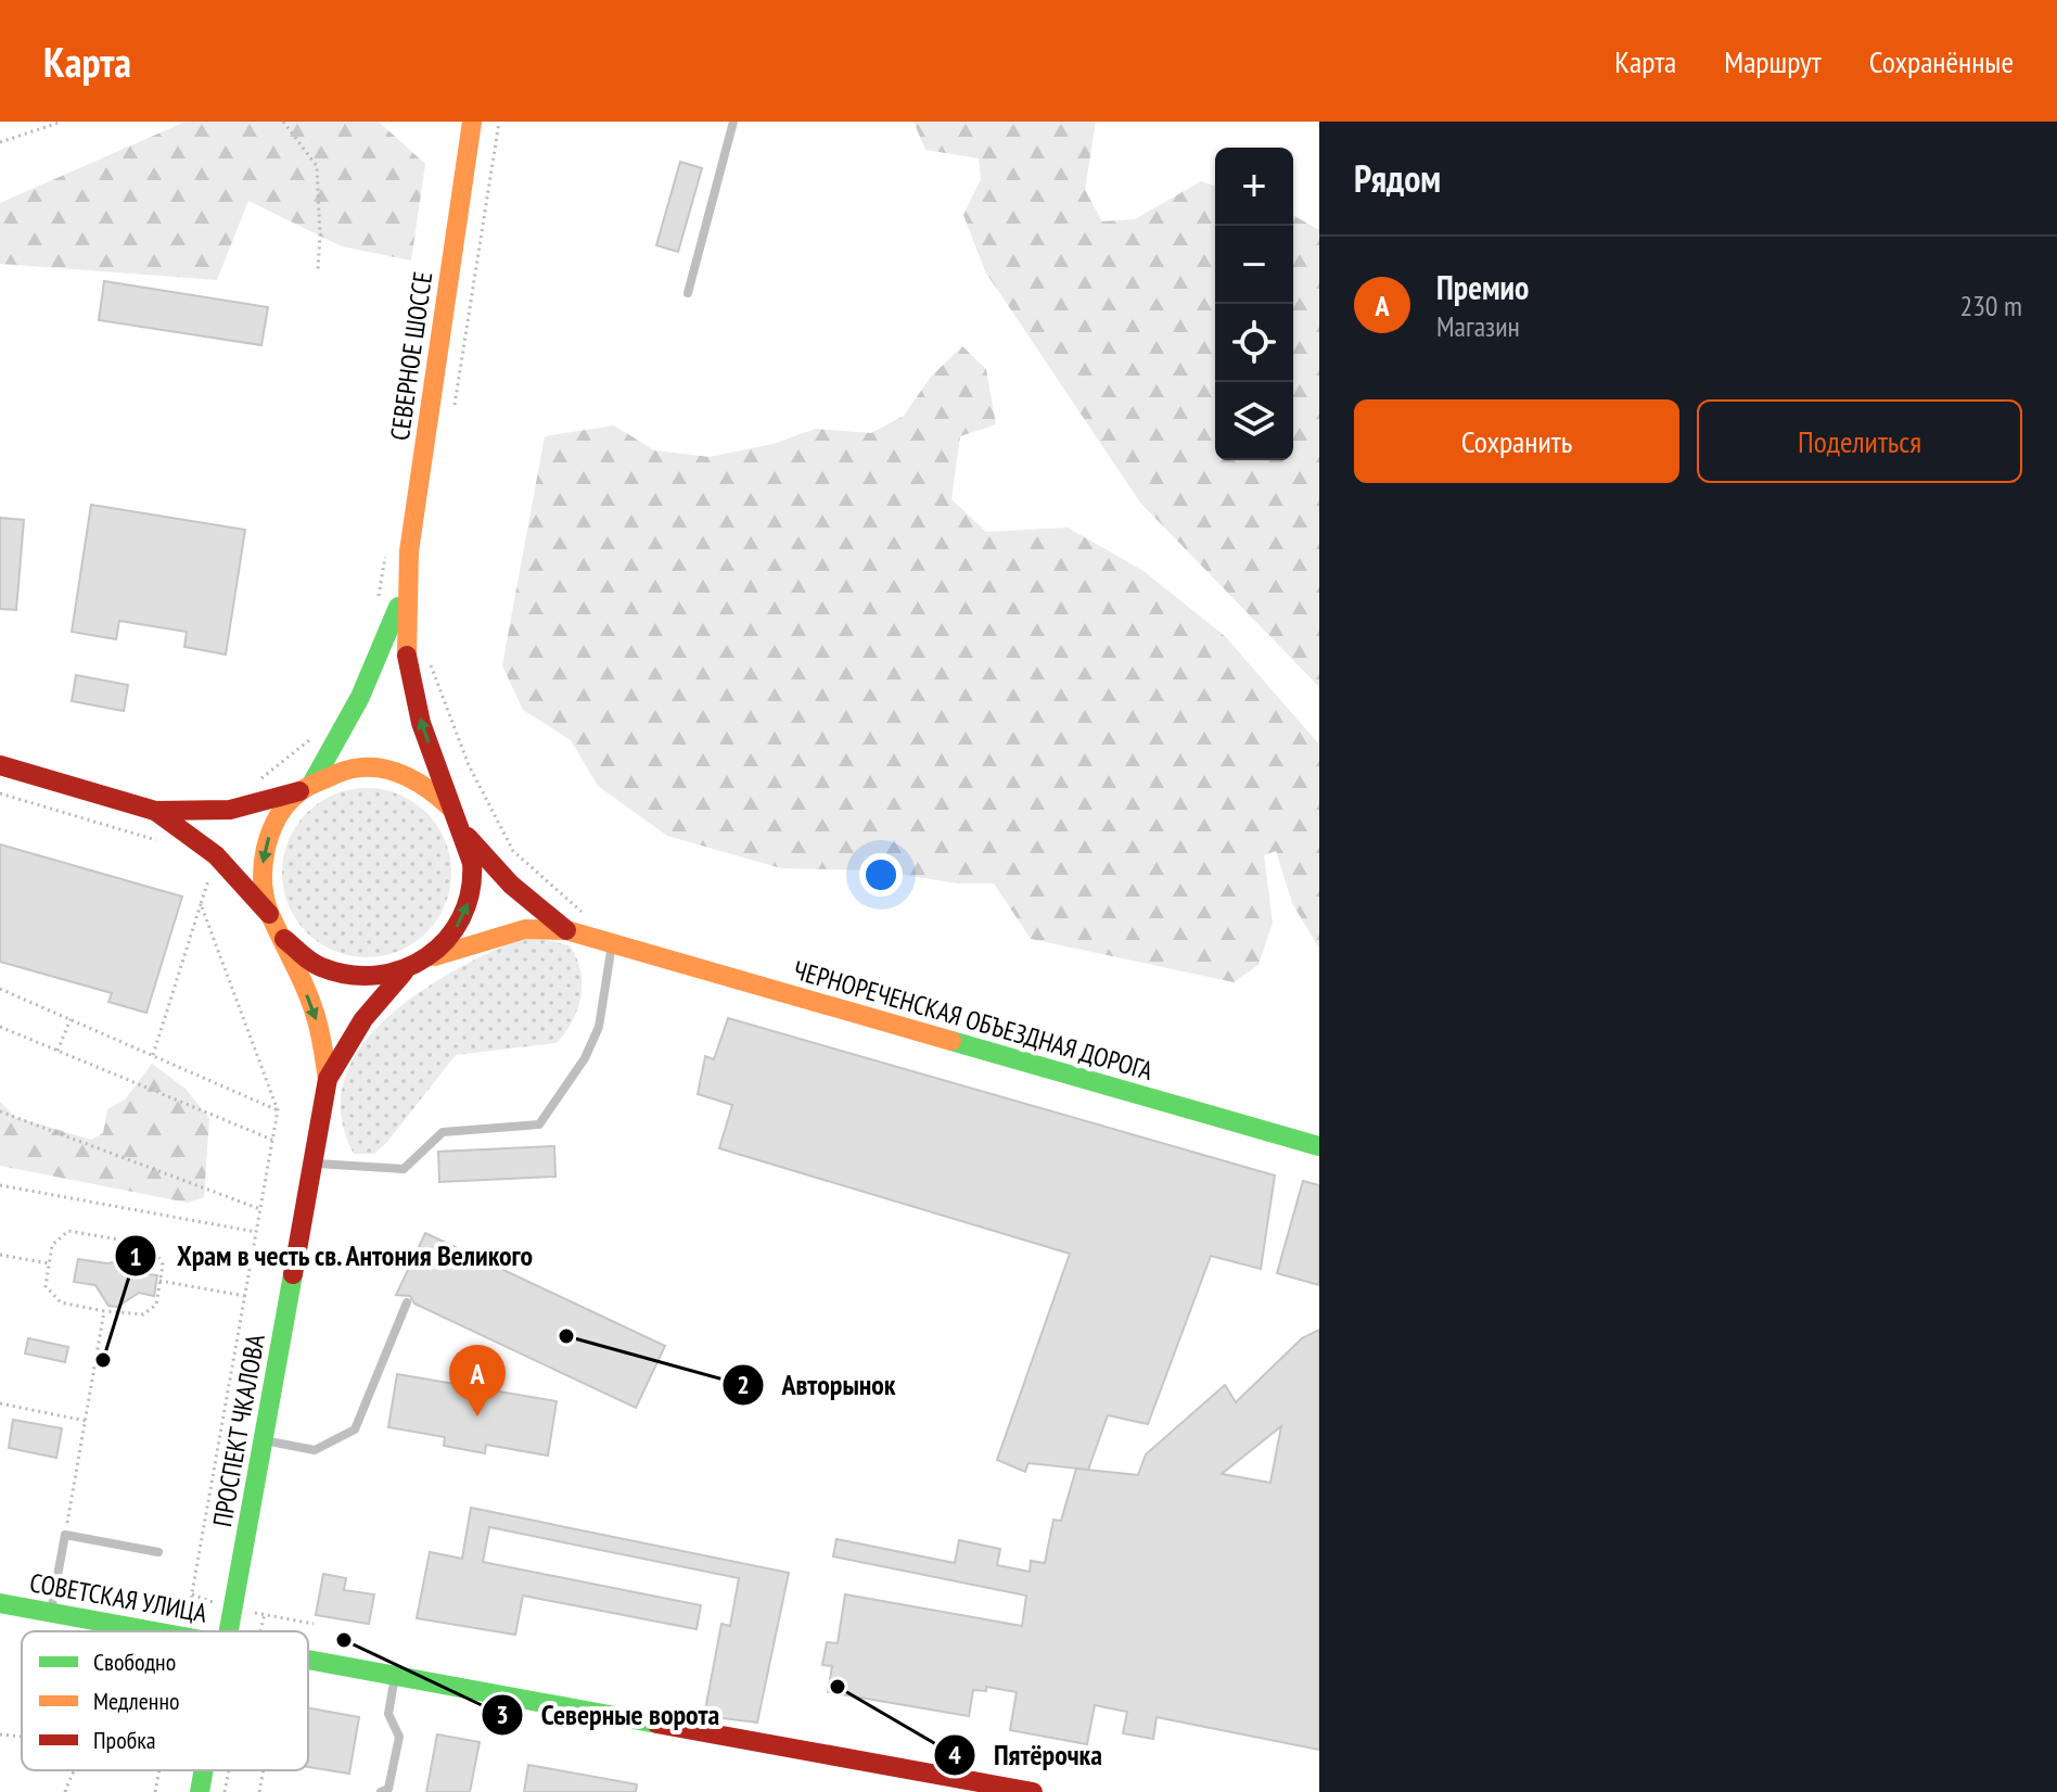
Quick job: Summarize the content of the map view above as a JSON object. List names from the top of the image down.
{
  "streets": {
    "main road": [
      "СЕВЕРНОЕ ШОССЕ",
      "ЧЕРНОРЕЧЕНСКАЯ ОБЪЕЗДНАЯ ДОРОГА",
      "ПРОСПЕКТ ЧКАЛОВА",
      "СОВЕТСКАЯ УЛИЦА"
    ]
  },
  "places": [
    "Авторынок",
    "Храм в честь св. Антония Великого",
    "Северные ворота",
    "Пятёрочка"
  ],
  "legend": ["Свободно", "Медленно", "Пробка"],
  "page": {
    "header": "Карта",
    "nav": ["Карта", "Маршрут", "Сохранённые"],
    "heading": "Рядом",
    "map_buttons": ["+", "−"],
    "list": [
      {
        "mark": "A",
        "name": "Премио",
        "note": "Магазин",
        "value": "230 m"
      }
    ],
    "buttons": ["Сохранить", "Поделиться"],
    "pins": "A"
  }
}
